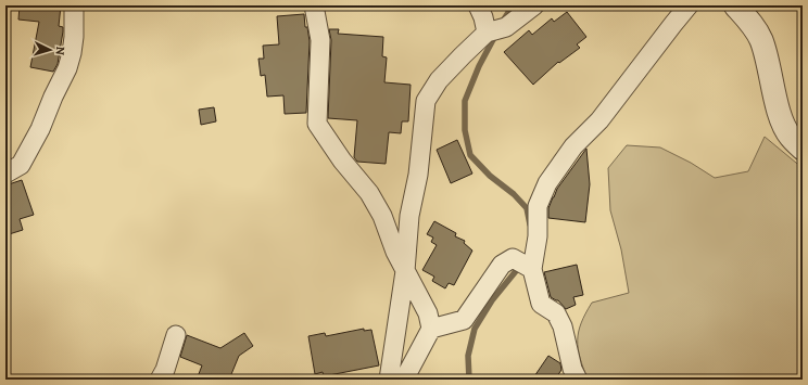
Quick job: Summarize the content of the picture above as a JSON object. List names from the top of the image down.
{
  "north": "right"
}
